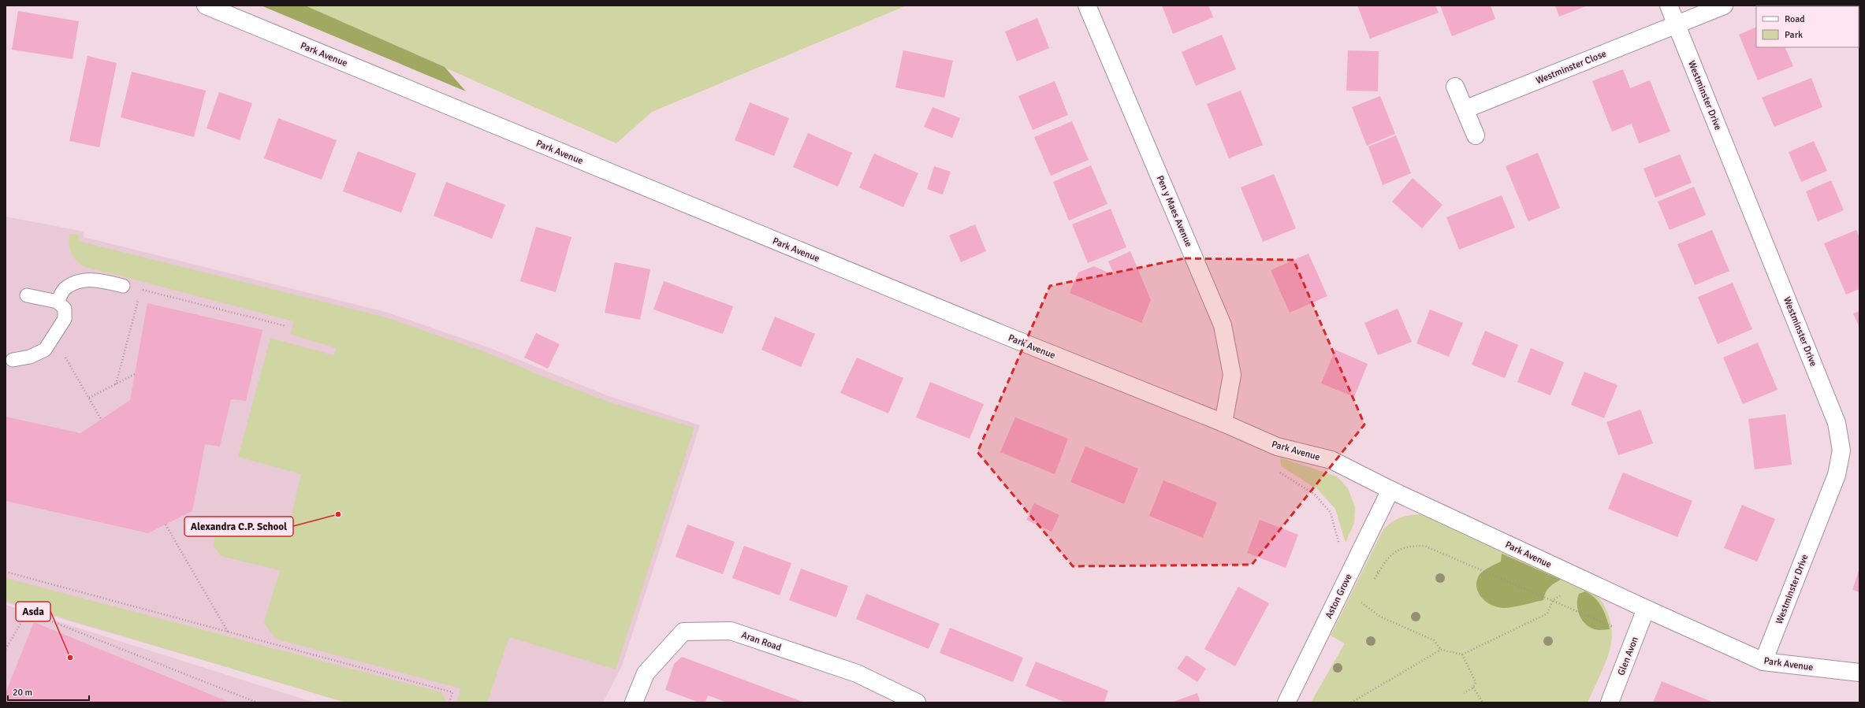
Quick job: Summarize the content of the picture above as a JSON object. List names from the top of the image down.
{
  "streets": {
    "street": [
      "Park Avenue",
      "Westminster Close",
      "Westminster Drive",
      "Pen y Maes Avenue",
      "Aston Grove",
      "Aran Road",
      "Glen Avon"
    ]
  },
  "crossings": [
    ["Park Avenue", "Westminster Drive"],
    ["Park Avenue", "Pen y Maes Avenue"],
    ["Park Avenue", "Aston Grove"],
    ["Park Avenue", "Glen Avon"],
    ["Westminster Close", "Westminster Drive"]
  ],
  "places": ["Alexandra C.P. School", "Asda"],
  "legend": ["Road", "Park"],
  "scale_bar": "20 m"
}
